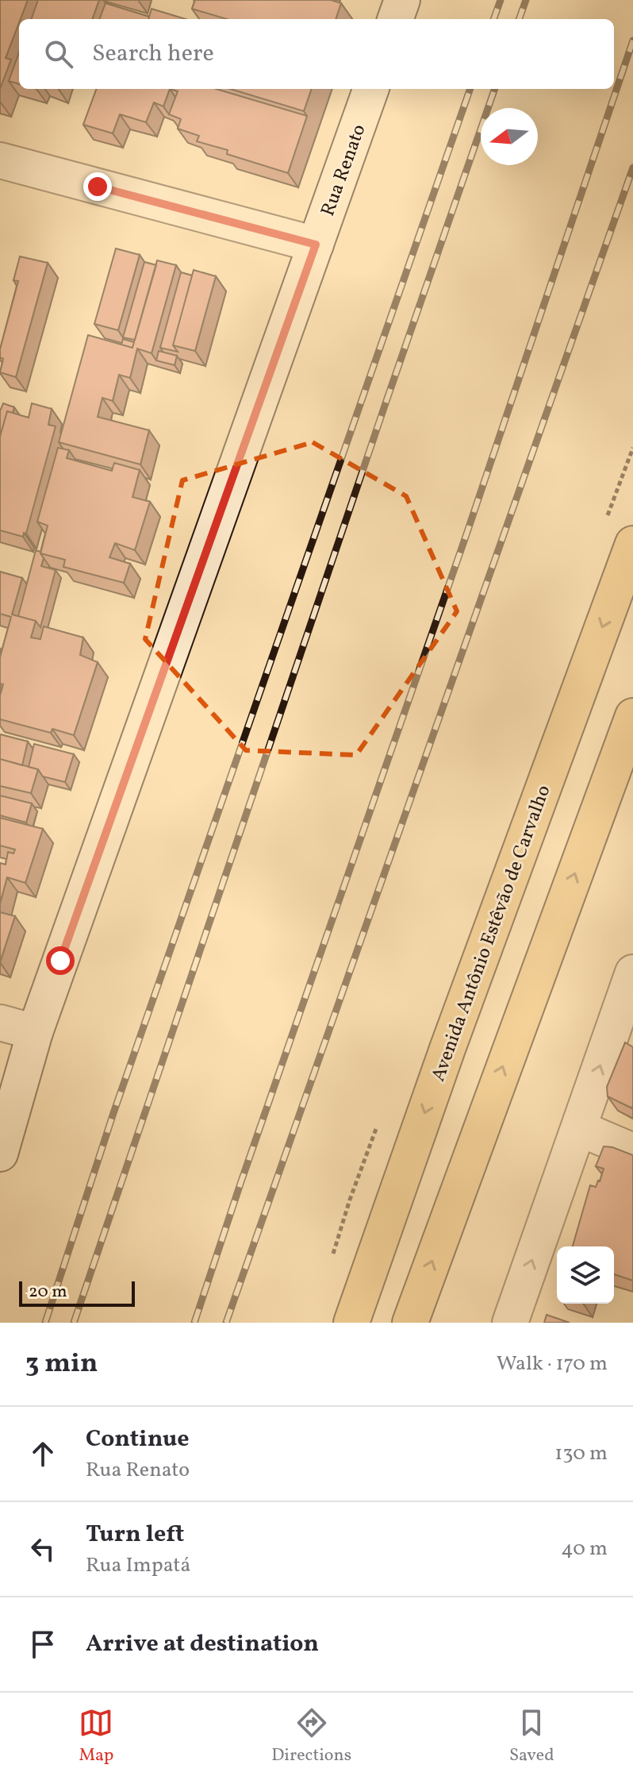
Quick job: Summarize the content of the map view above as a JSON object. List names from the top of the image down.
{
  "streets": {
    "highway": ["Avenida Antônio Estêvão de Carvalho"],
    "street": ["Rua Renato"]
  },
  "scale_bar": "20 m",
  "north": "left",
  "page": {
    "search": "Search here",
    "scale": "20 m",
    "heading": ["3 min", "Walk · 170 m"],
    "list": [
      ["Continue", "Rua Renato", "130 m"],
      ["Turn left", "Rua Impatá", "40 m"],
      "Arrive at destination"
    ],
    "nav": ["Map", "Directions", "Saved"]
  }
}
